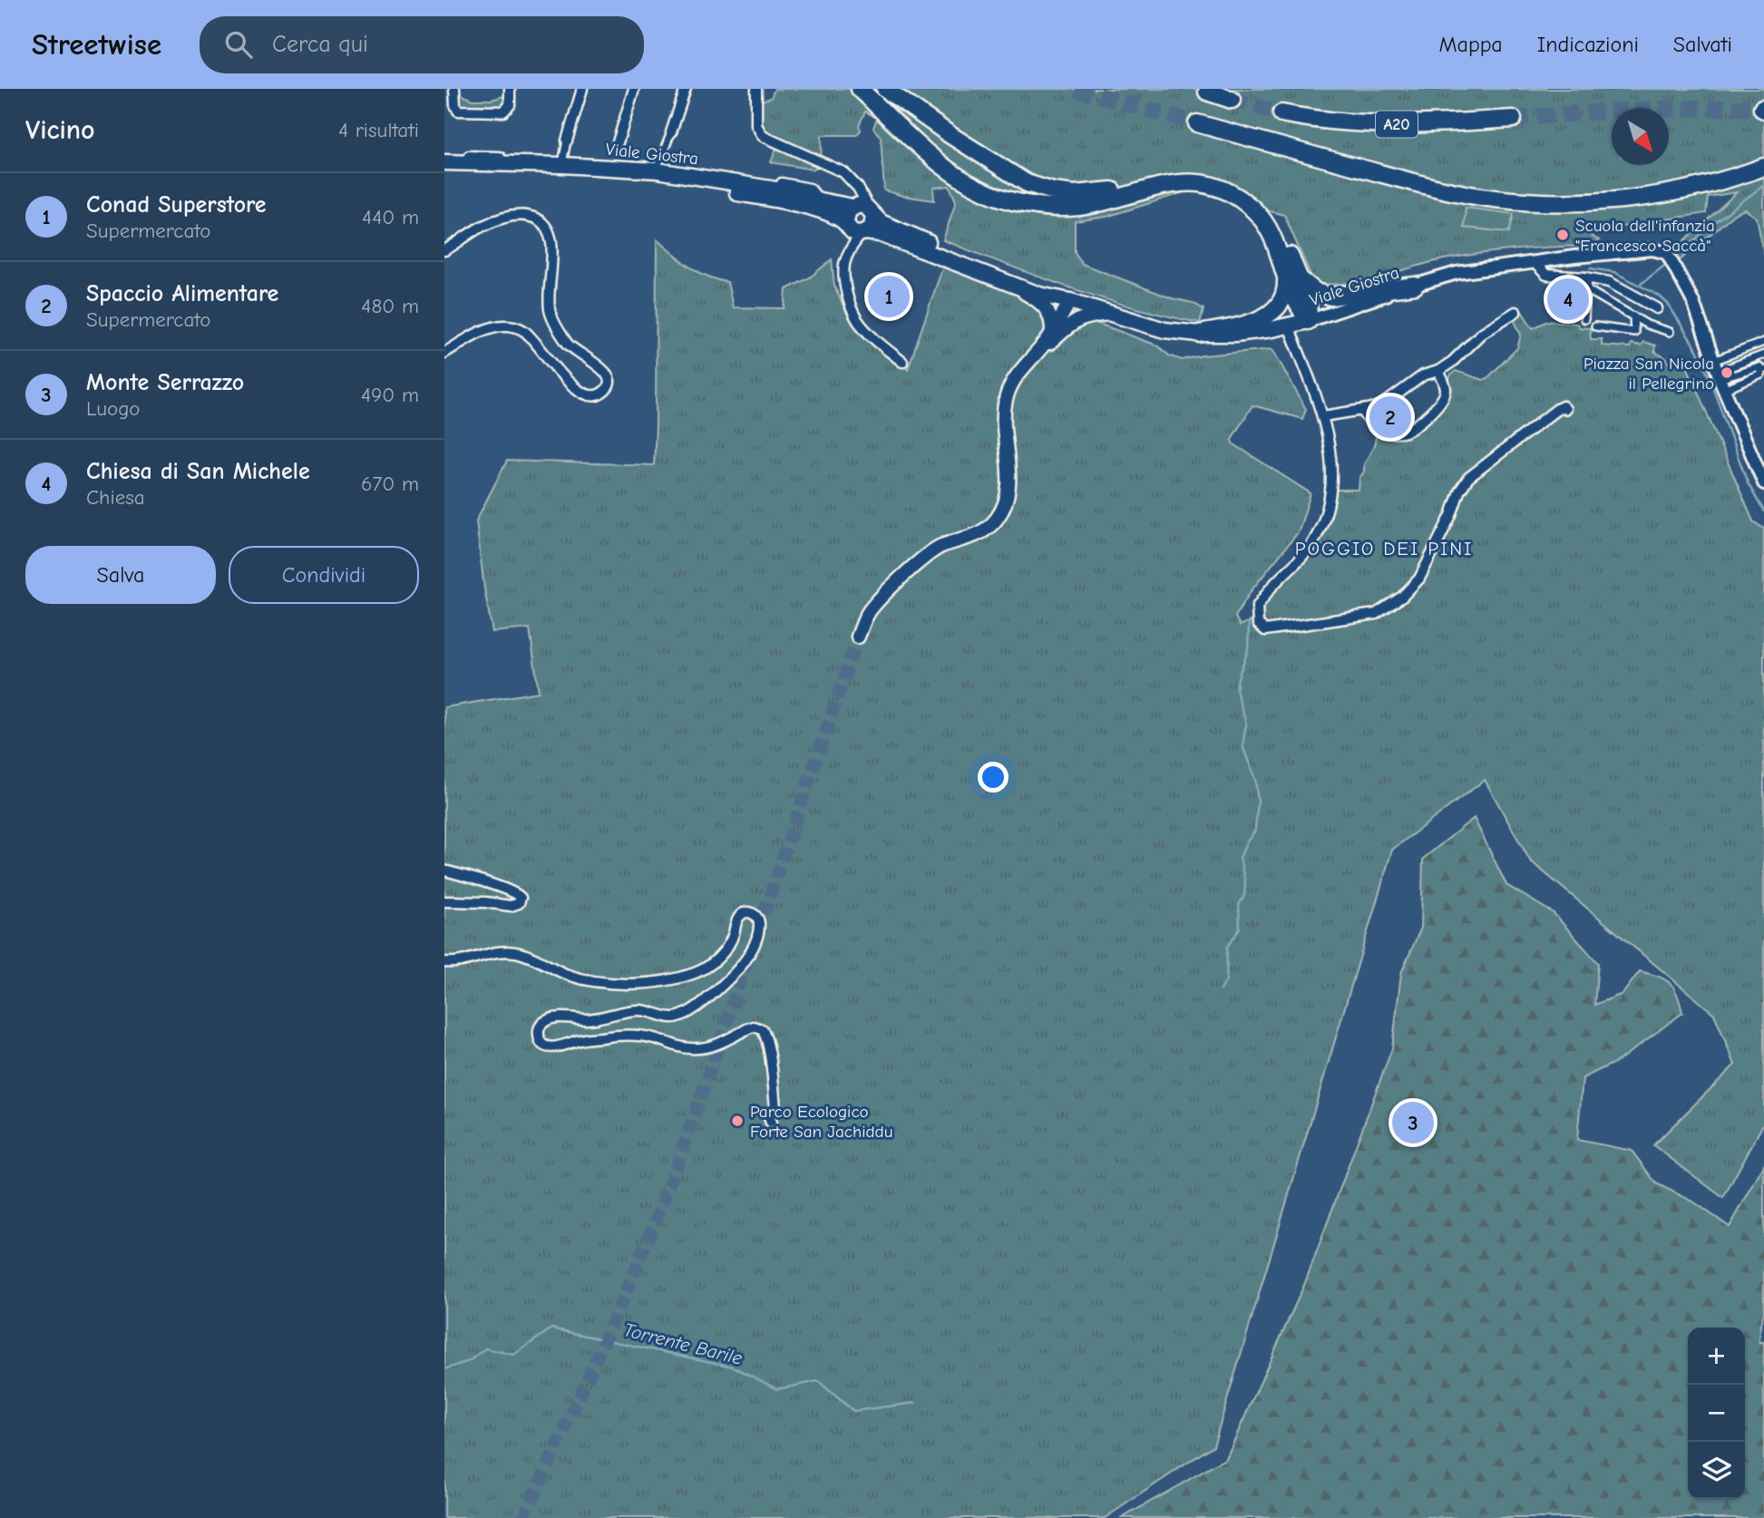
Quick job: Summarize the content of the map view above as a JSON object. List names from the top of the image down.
{
  "streets": {
    "highway": ["A20"],
    "main road": ["Viale Giostra"]
  },
  "districts": ["POGGIO DEI PINI"],
  "water": ["Torrente Barile"],
  "places": ["Scuola dell'infanzia \"Francesco Saccà\"", "Piazza San Nicola il Pellegrino", "Parco Ecologico Forte San Jachiddu"],
  "north": "bottom right",
  "page": {
    "header": "Streetwise",
    "search": "Cerca qui",
    "nav": ["Mappa", "Indicazioni", "Salvati"],
    "heading": ["Vicino", "4 risultati"],
    "list": [
      {
        "mark": "1",
        "name": "Conad Superstore",
        "note": "Supermercato",
        "value": "440 m"
      },
      {
        "mark": "2",
        "name": "Spaccio Alimentare",
        "note": "Supermercato",
        "value": "480 m"
      },
      {
        "mark": "3",
        "name": "Monte Serrazzo",
        "note": "Luogo",
        "value": "490 m"
      },
      {
        "mark": "4",
        "name": "Chiesa di San Michele",
        "note": "Chiesa",
        "value": "670 m"
      }
    ],
    "pins": [
      "1",
      "4",
      "2",
      "3"
    ],
    "buttons": ["Salva", "Condividi"],
    "map_buttons": ["+", "−"]
  }
}
